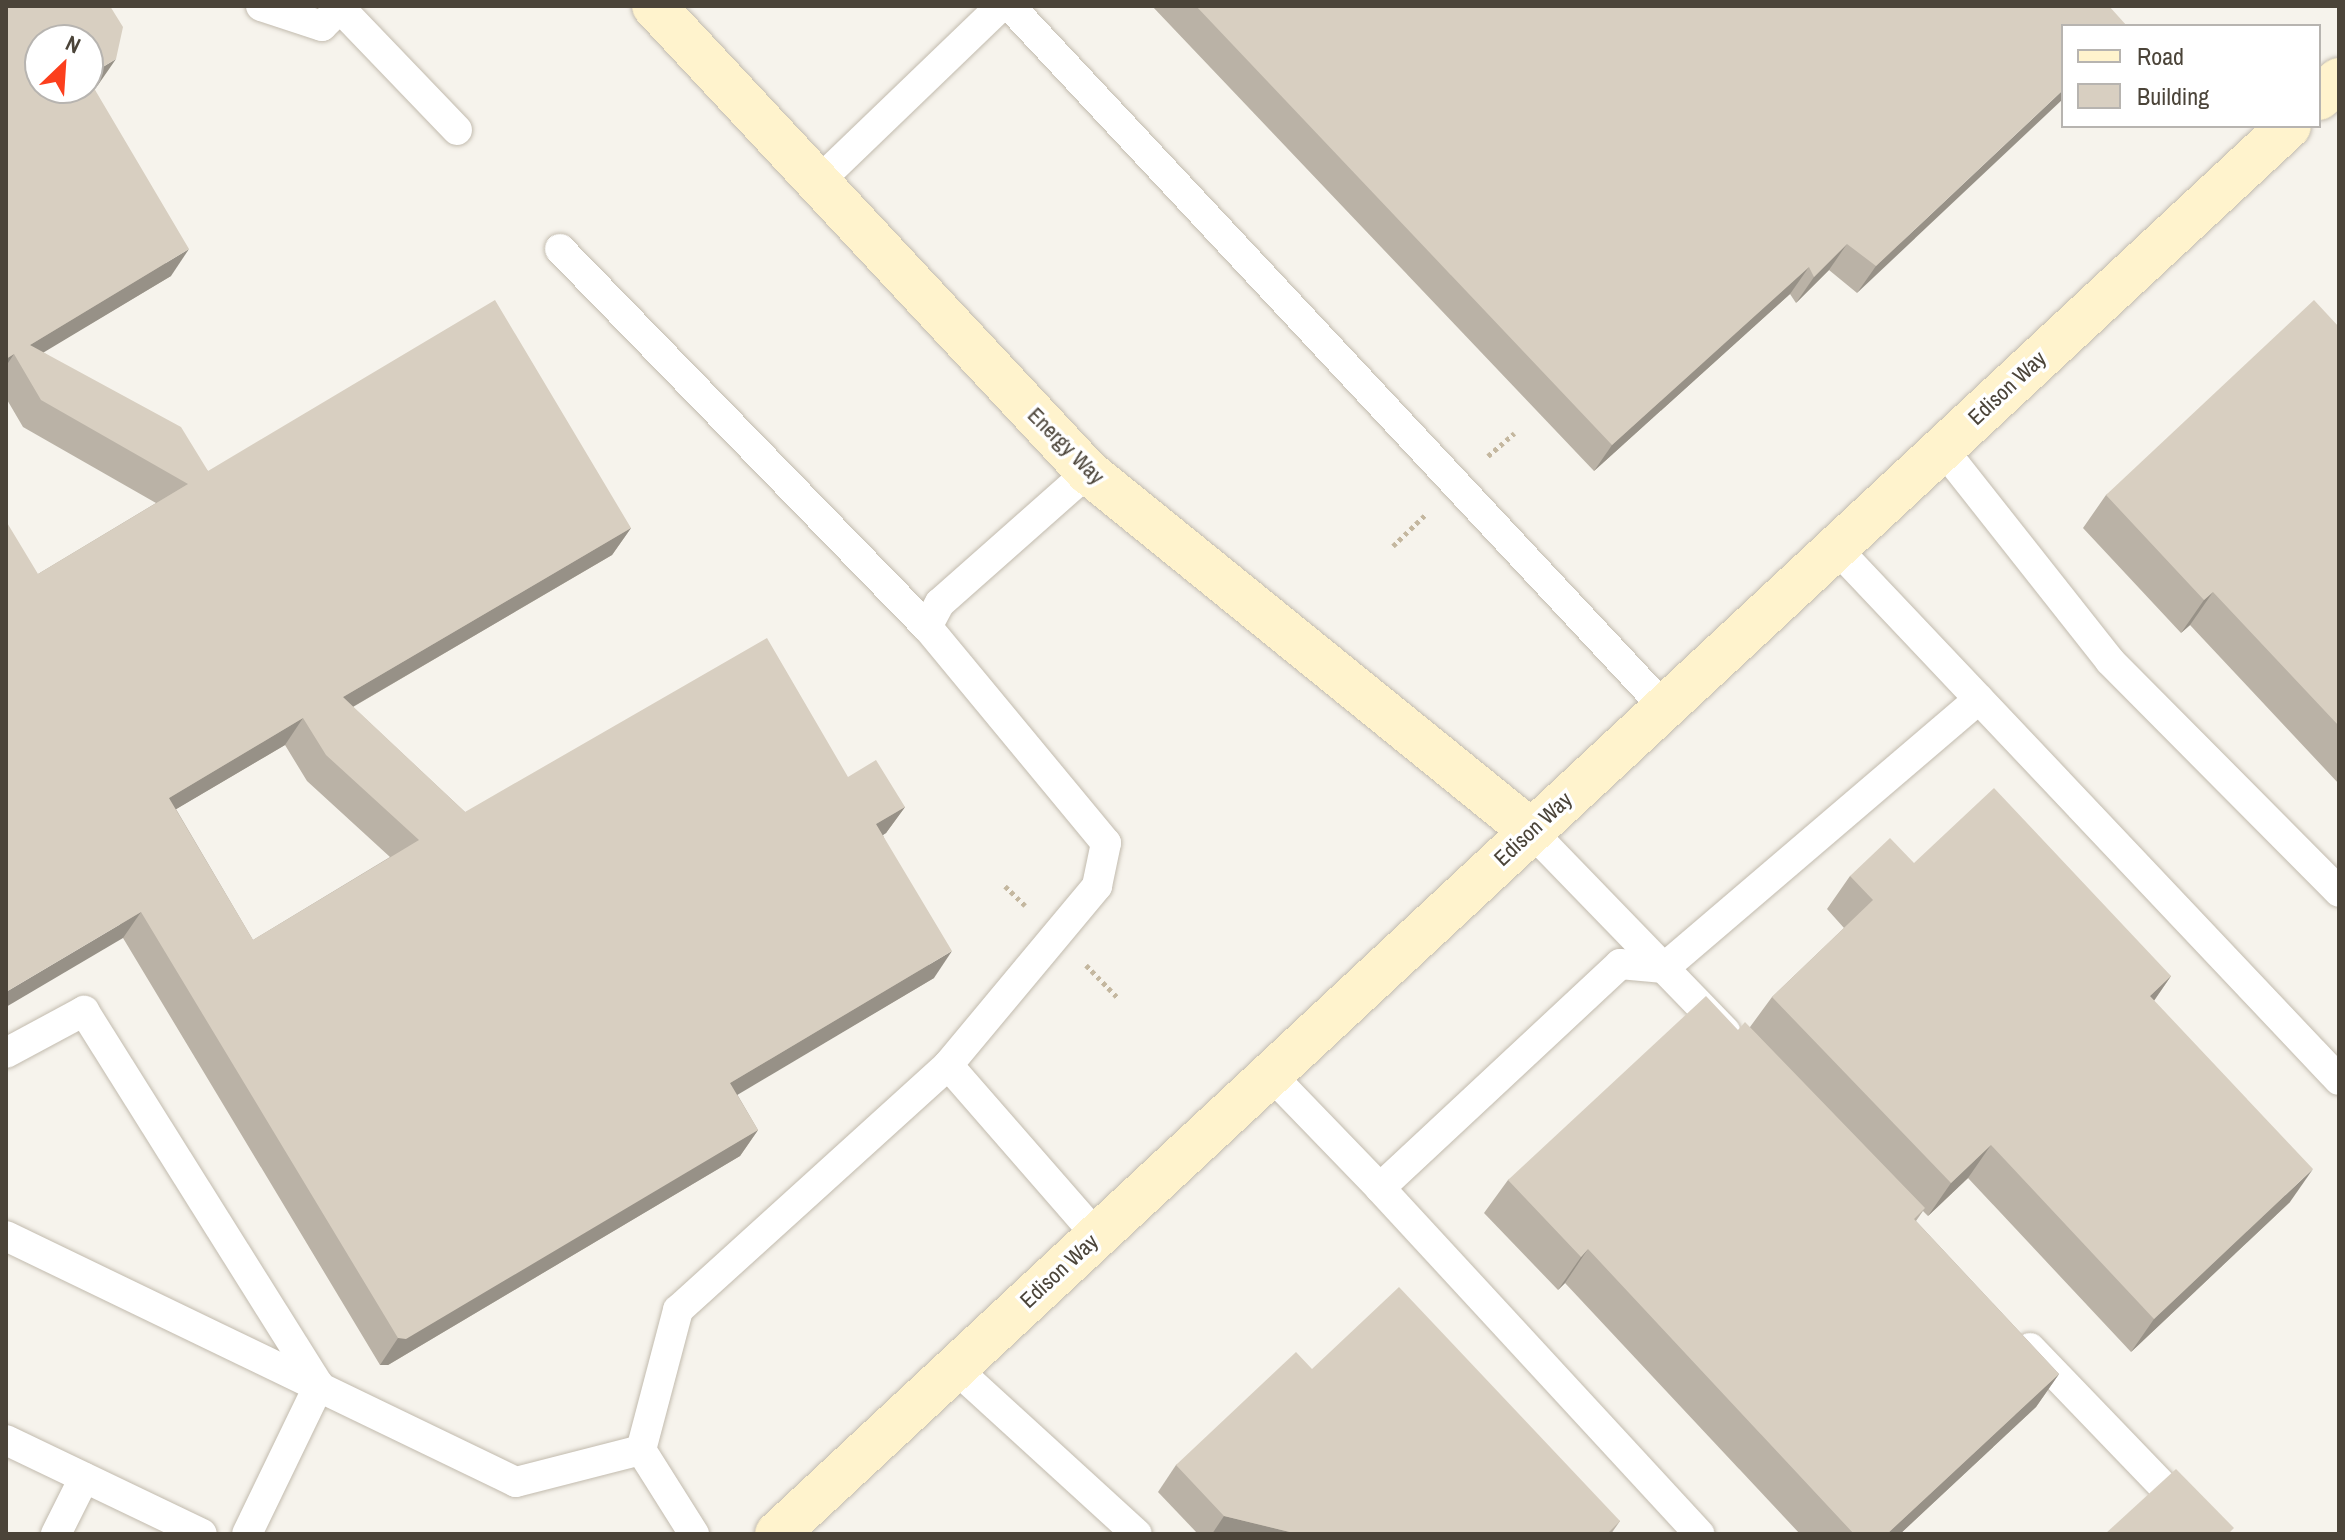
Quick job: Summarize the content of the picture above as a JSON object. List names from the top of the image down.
{
  "streets": {
    "street": ["Edison Way", "Energy Way"]
  },
  "crossings": [
    ["Edison Way", "Energy Way"]
  ],
  "legend": ["Road", "Building"],
  "north": "top right"
}
